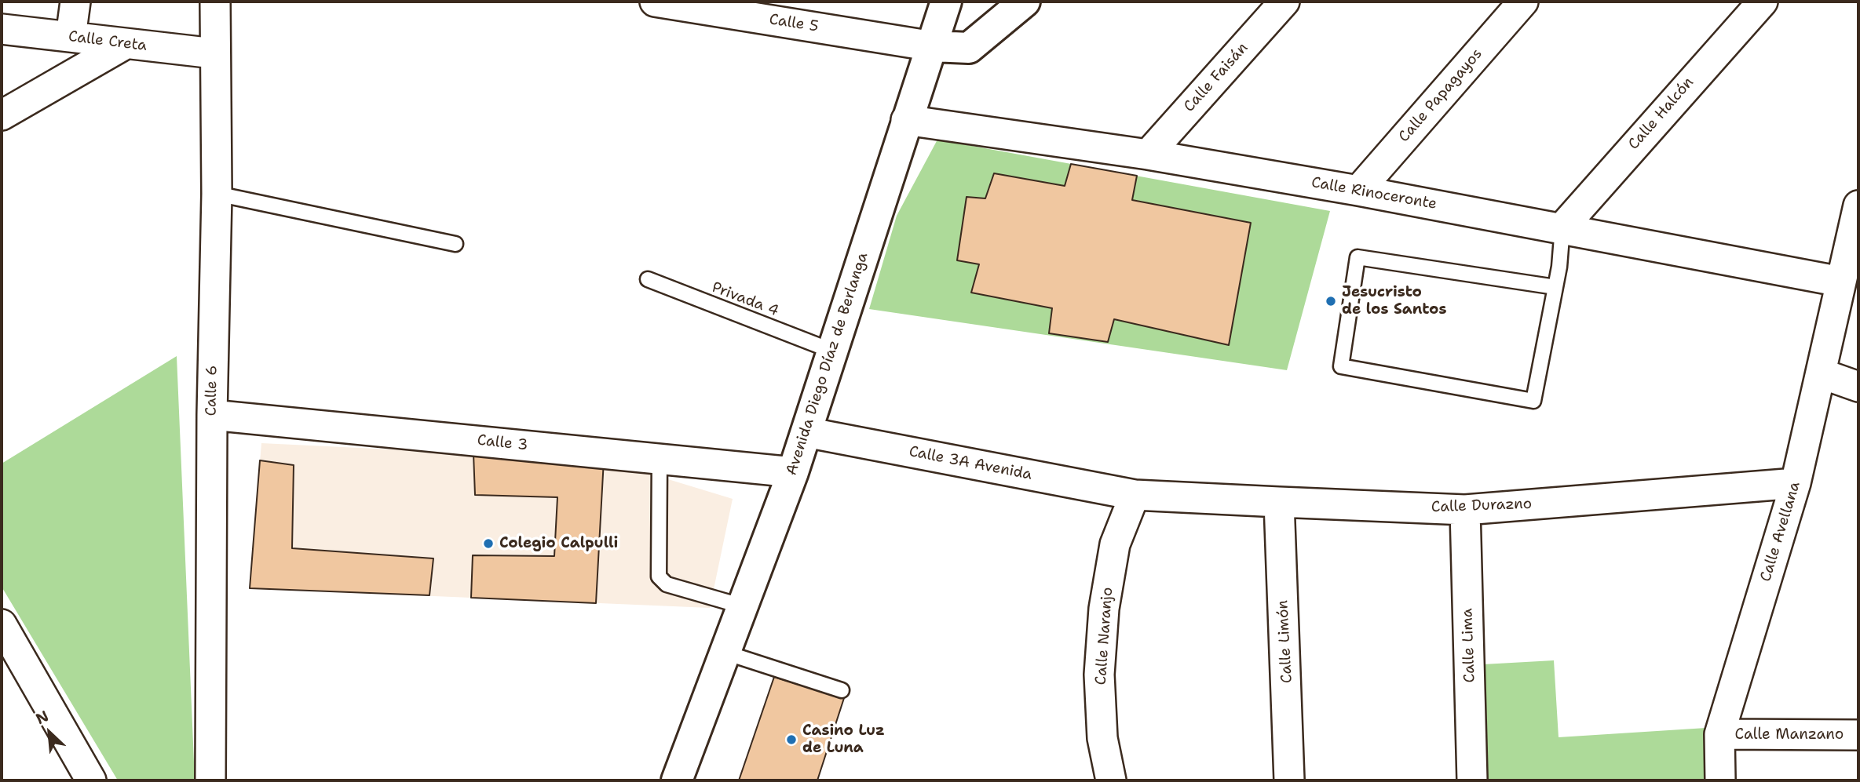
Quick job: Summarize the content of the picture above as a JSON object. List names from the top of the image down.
{
  "streets": {
    "street": [
      "Calle 5",
      "Calle Creta",
      "Calle Faisán",
      "Calle Papagayos",
      "Calle Halcón",
      "Calle Rinoceronte",
      "Avenida Diego Díaz de Berlanga",
      "Calle 6",
      "Calle 3",
      "Calle 3A Avenida",
      "Calle Durazno",
      "Calle Avellana",
      "Calle Naranjo",
      "Calle Limón",
      "Calle Lima",
      "Calle Manzano"
    ],
    "lane": ["Privada 4"]
  },
  "crossings": [
    ["Calle 5", "Avenida Diego Díaz de Berlanga"],
    ["Calle Creta", "Calle 6"],
    ["Calle Faisán", "Calle Rinoceronte"],
    ["Calle Papagayos", "Calle Rinoceronte"],
    ["Calle Halcón", "Calle Rinoceronte"],
    ["Calle Rinoceronte", "Avenida Diego Díaz de Berlanga"],
    ["Calle Rinoceronte", "Calle Avellana"],
    ["Privada 4", "Avenida Diego Díaz de Berlanga"],
    ["Avenida Diego Díaz de Berlanga", "Calle 3"],
    ["Avenida Diego Díaz de Berlanga", "Calle 3A Avenida"],
    ["Calle 6", "Calle 3"],
    ["Calle 3A Avenida", "Calle Durazno"],
    ["Calle 3A Avenida", "Calle Naranjo"],
    ["Calle Durazno", "Calle Avellana"],
    ["Calle Durazno", "Calle Naranjo"],
    ["Calle Durazno", "Calle Limón"],
    ["Calle Durazno", "Calle Lima"],
    ["Calle Avellana", "Calle Manzano"]
  ],
  "places": ["Jesucristo de los Santos", "Colegio Calpulli", "Casino Luz de Luna"],
  "north": "top left"
}
